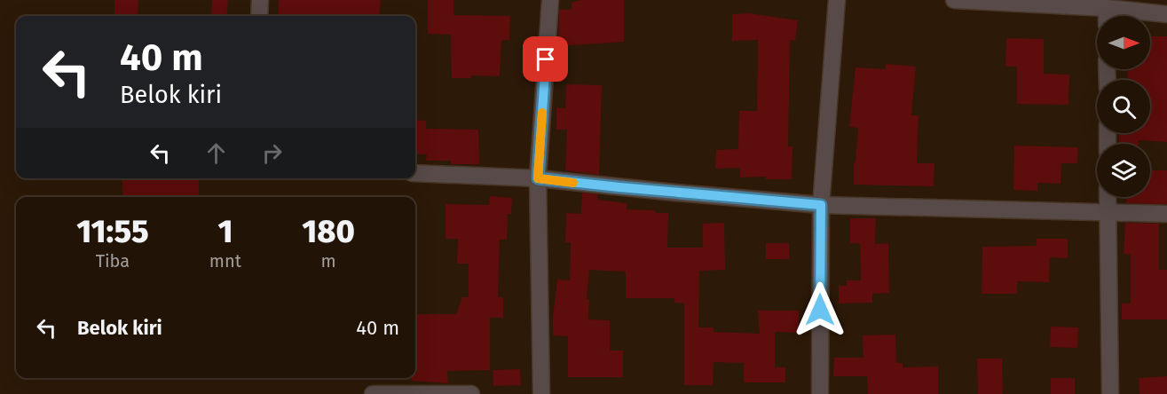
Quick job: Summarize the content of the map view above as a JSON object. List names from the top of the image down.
{
  "north": "right",
  "page": {
    "turn": ["40 m", "Belok kiri"],
    "eta": [
      "11:55",
      "Tiba",
      "1",
      "mnt",
      "180",
      "m"
    ],
    "list": [
      {
        "name": "Belok kiri",
        "value": "40 m"
      }
    ]
  }
}
